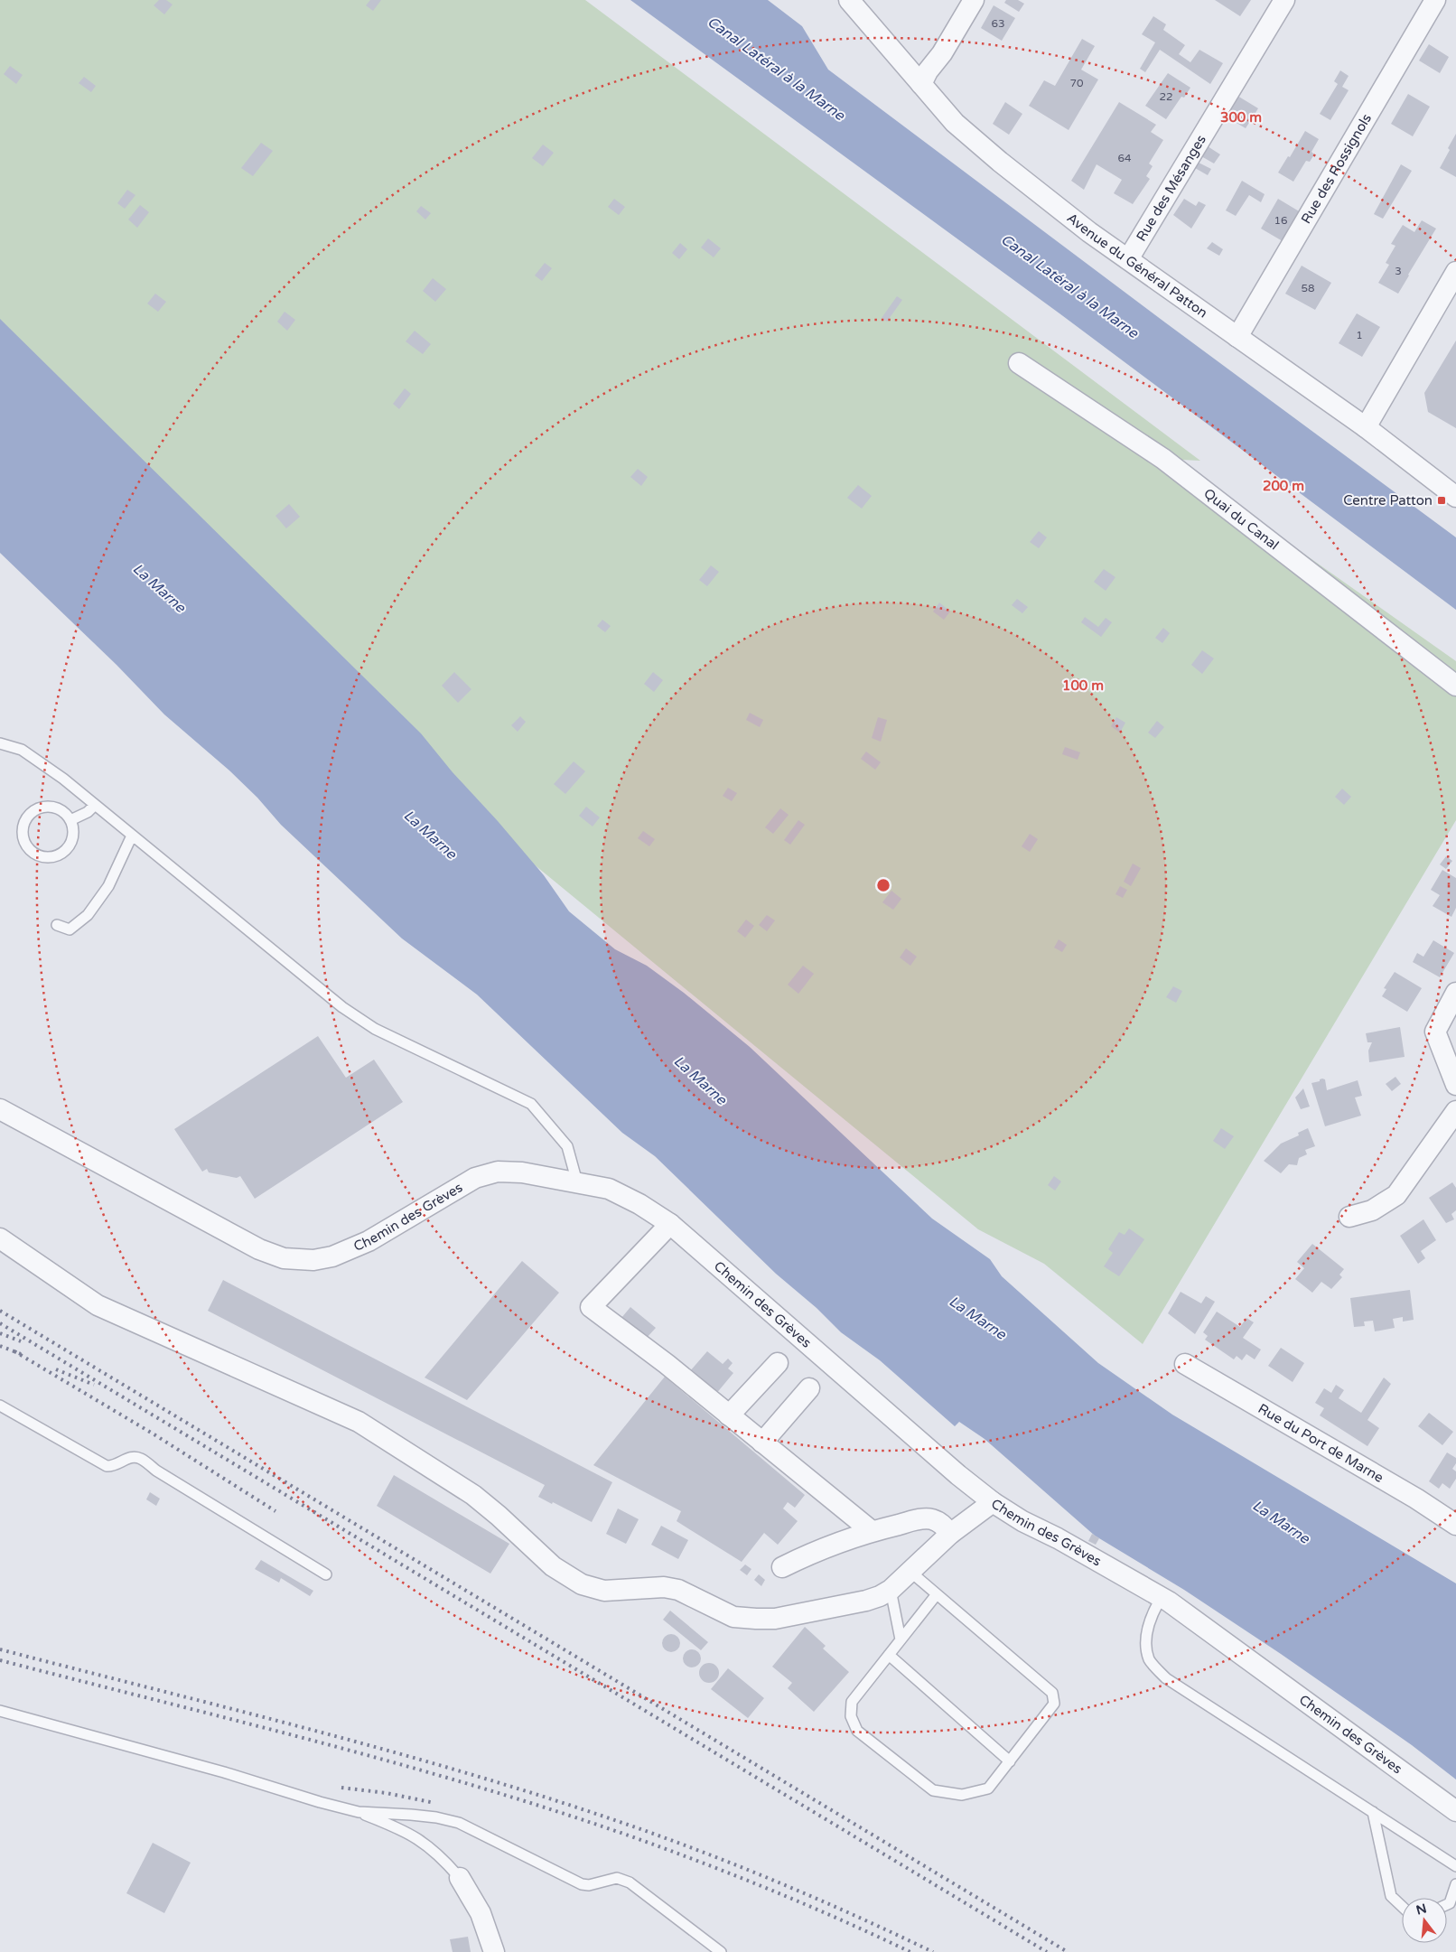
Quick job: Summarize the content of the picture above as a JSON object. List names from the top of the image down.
{
  "streets": {
    "street": [
      "Rue des Rossignols",
      "Rue des Mésanges",
      "Avenue du Général Patton",
      "Quai du Canal",
      "Chemin des Grèves",
      "Rue du Port de Marne"
    ]
  },
  "crossings": [
    ["Rue des Rossignols", "Avenue du Général Patton"],
    ["Rue des Mésanges", "Avenue du Général Patton"]
  ],
  "water": ["Canal Latéral à la Marne", "La Marne"],
  "places": {
    "transit": ["Centre Patton"]
  },
  "house_numbers": [
    "63",
    "70",
    "22",
    "64",
    "16",
    "3",
    "58",
    "1"
  ],
  "north": "top",
  "rings": ["300 m", "200 m", "100 m"]
}
